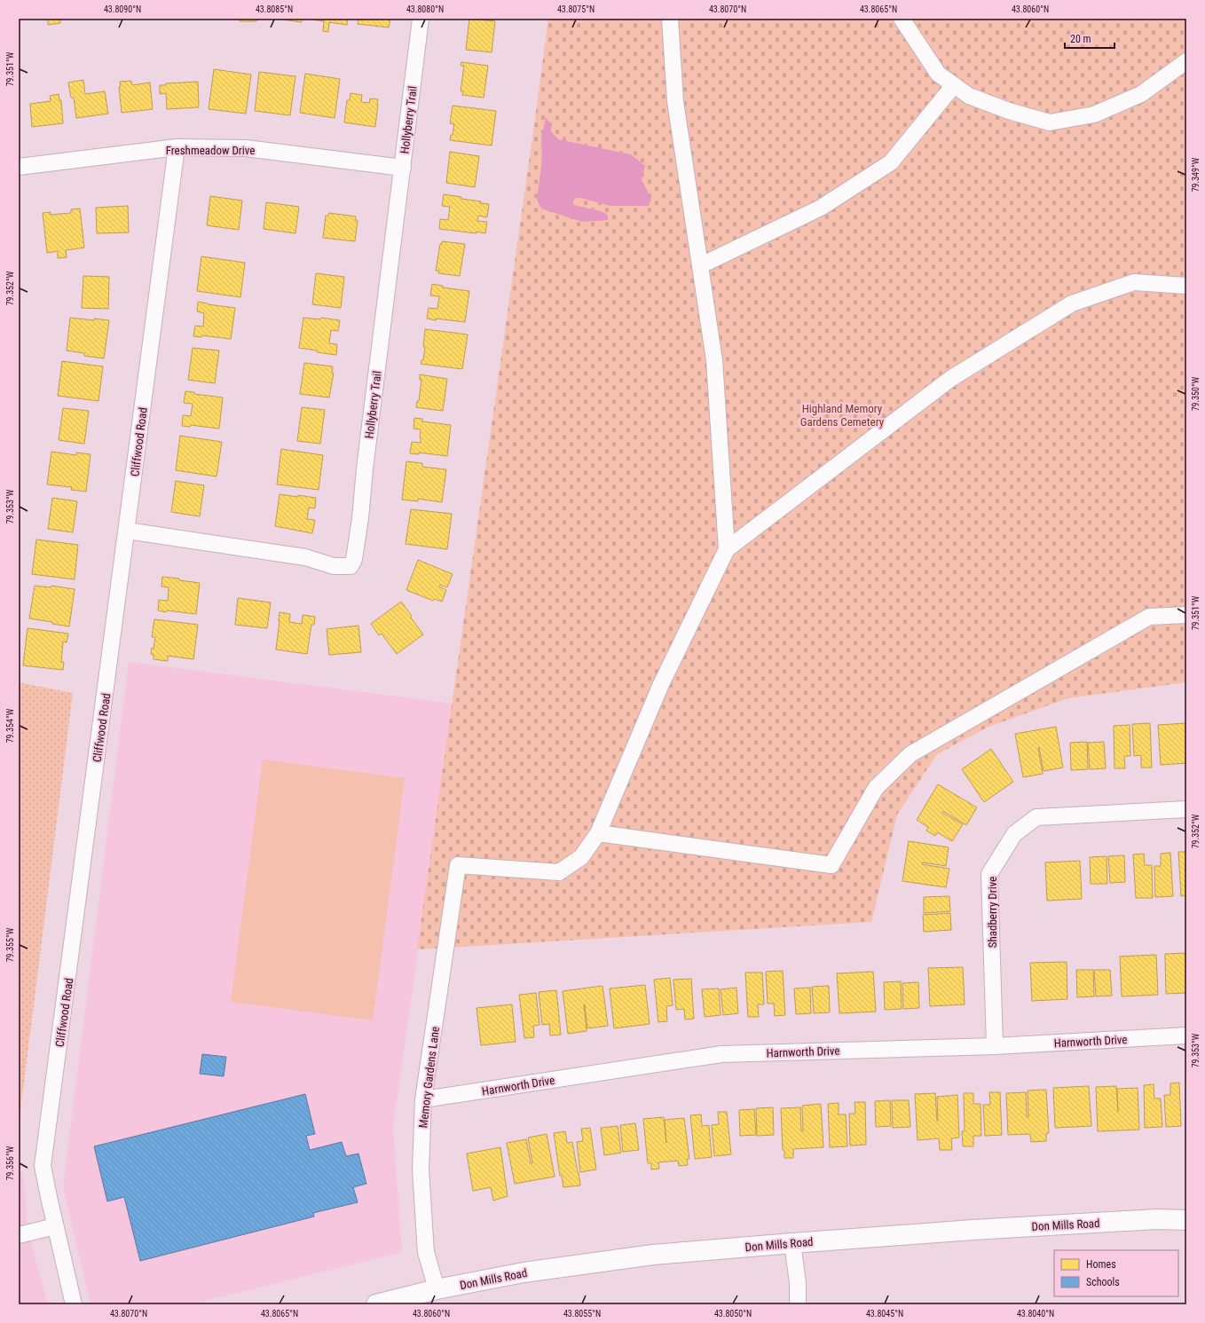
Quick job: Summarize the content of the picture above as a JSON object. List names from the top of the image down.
{
  "streets": {
    "main road": ["Don Mills Road"],
    "street": [
      "Hollyberry Trail",
      "Freshmeadow Drive",
      "Cliffwood Road",
      "Shadberry Drive",
      "Harnworth Drive",
      "Memory Gardens Lane"
    ]
  },
  "crossings": [
    ["Hollyberry Trail", "Freshmeadow Drive"],
    ["Hollyberry Trail", "Cliffwood Road"],
    ["Freshmeadow Drive", "Cliffwood Road"],
    ["Shadberry Drive", "Harnworth Drive"],
    ["Harnworth Drive", "Memory Gardens Lane"],
    ["Memory Gardens Lane", "Don Mills Road"]
  ],
  "parks": ["Highland Memory Gardens Cemetery"],
  "legend": ["Homes", "Schools"],
  "scale_bar": "20 m",
  "coordinates": [
    "43.8090°N",
    "43.8085°N",
    "43.8080°N",
    "43.8075°N",
    "43.8070°N",
    "43.8065°N",
    "43.8060°N",
    "79.351°W",
    "79.349°W",
    "79.352°W",
    "79.350°W",
    "79.353°W",
    "79.354°W",
    "79.355°W",
    "79.356°W",
    "43.8055°N",
    "43.8050°N",
    "43.8045°N",
    "43.8040°N"
  ]
}
